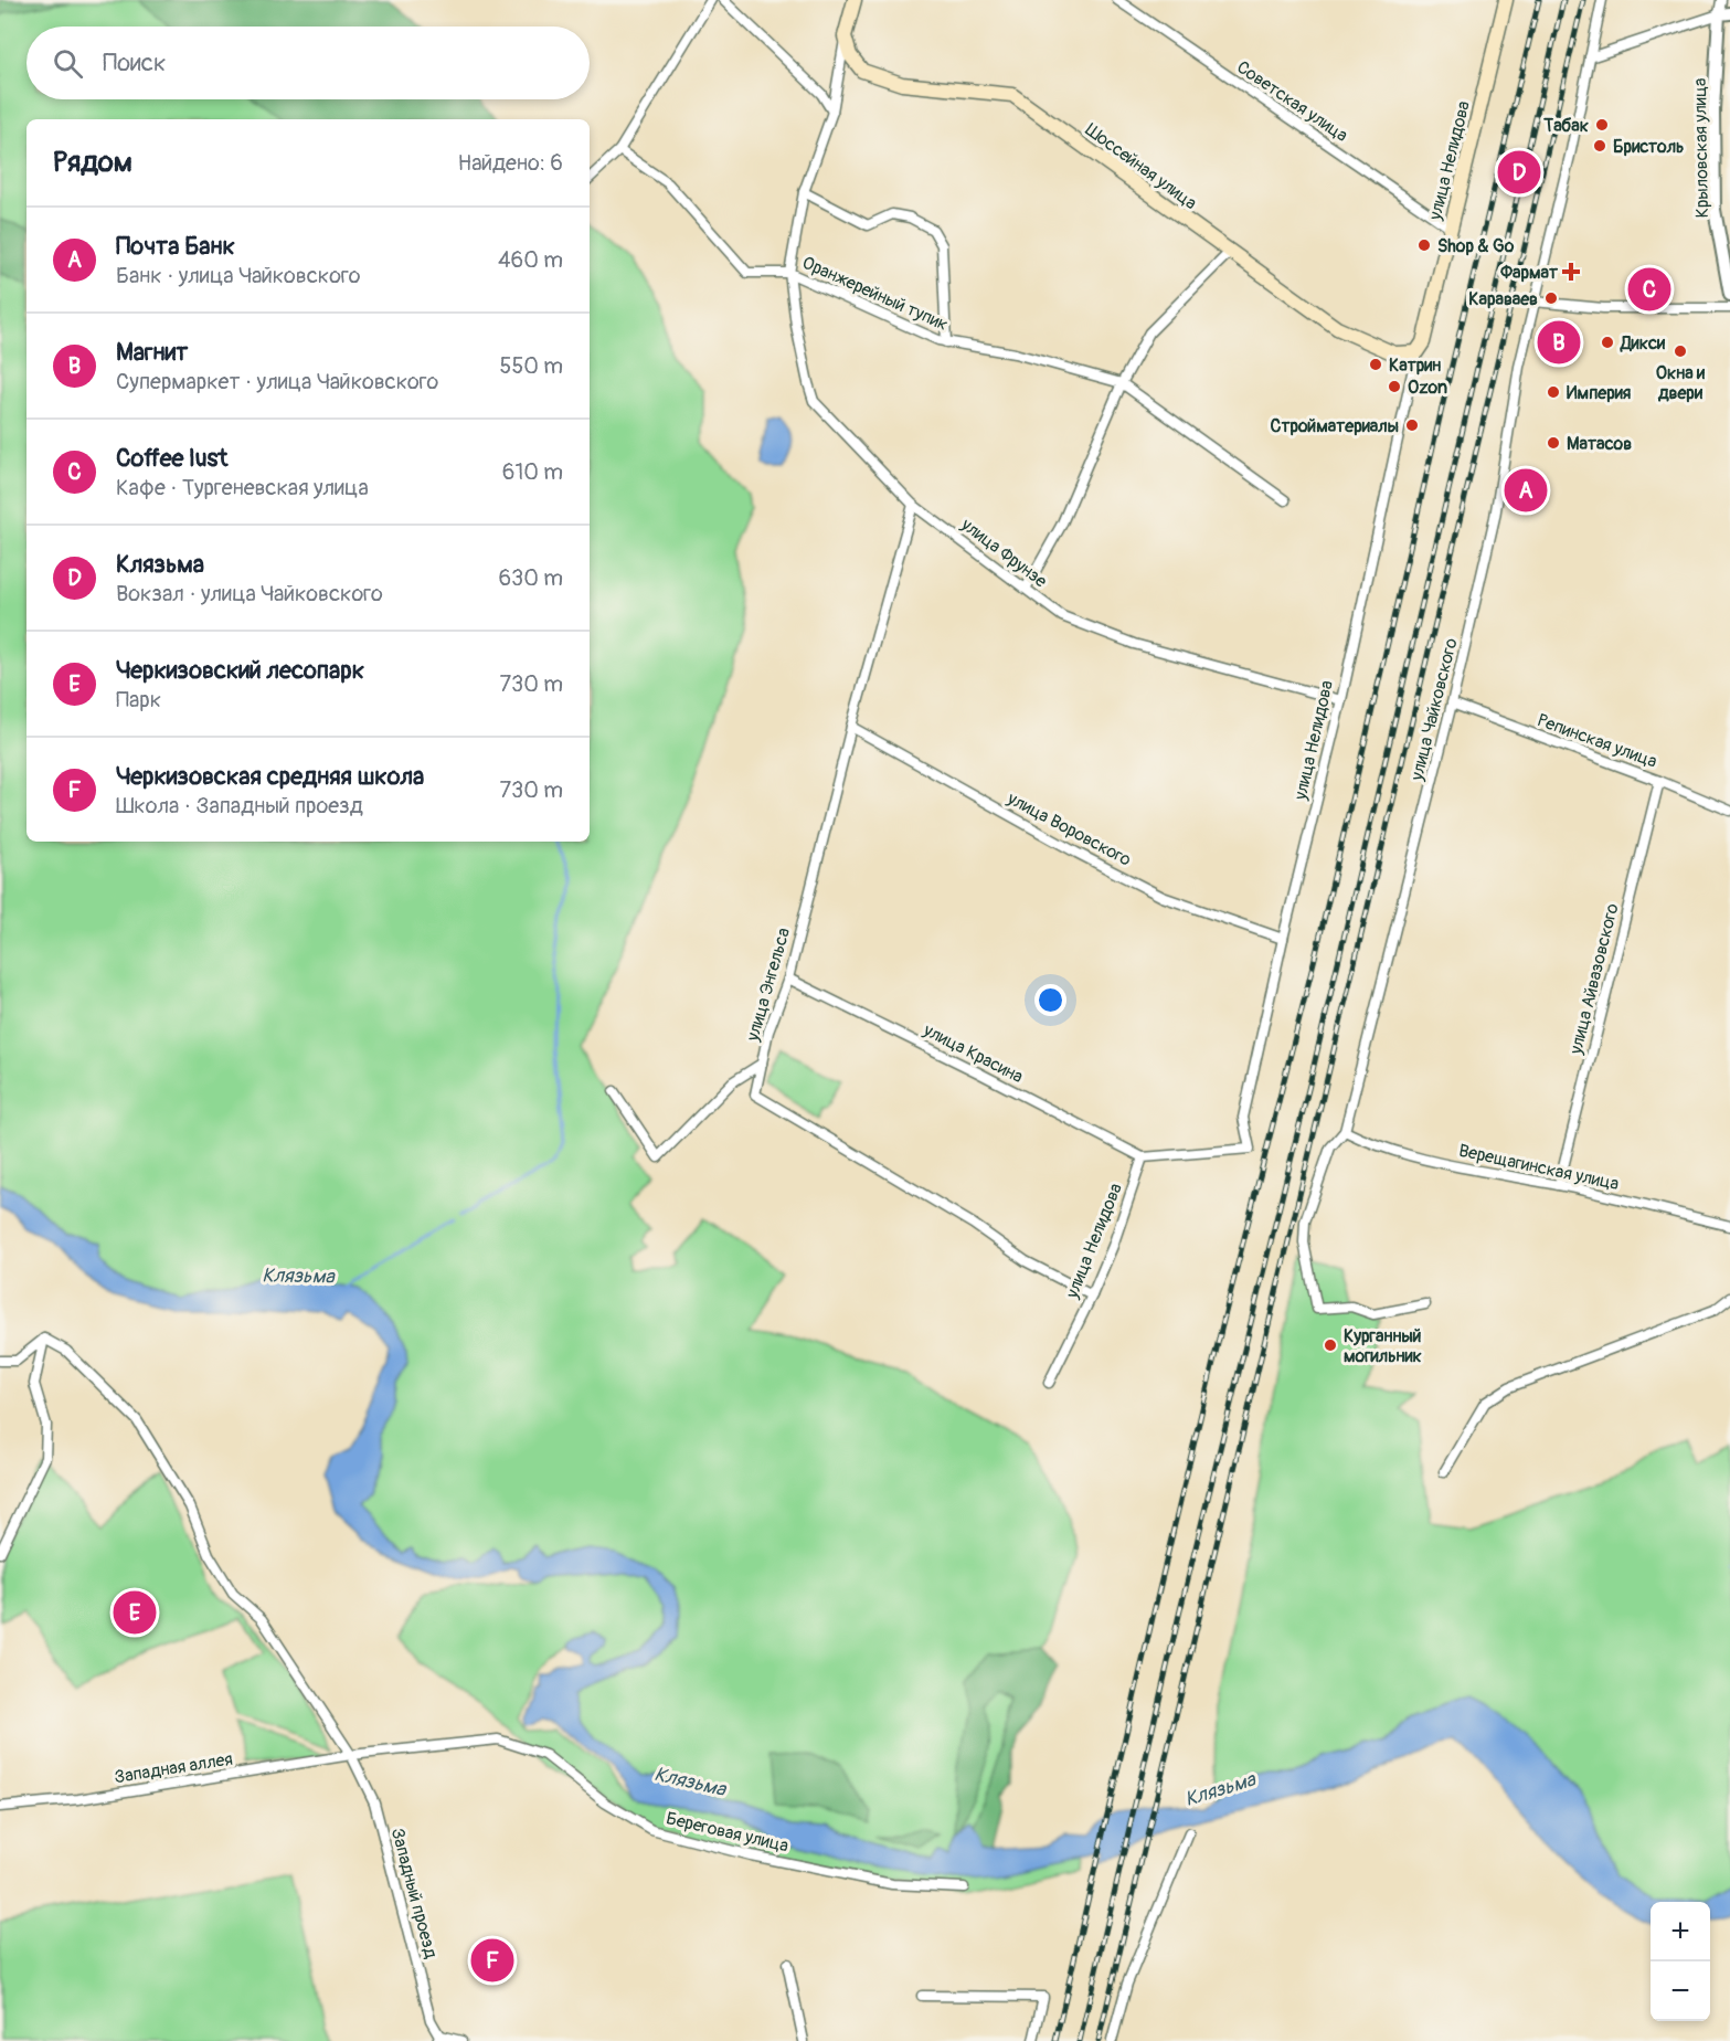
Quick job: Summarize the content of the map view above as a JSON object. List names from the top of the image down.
{
  "streets": {
    "main road": ["улица Нелидова", "Шоссейная улица"],
    "street": [
      "Советская улица",
      "Крыловская улица",
      "Оранжерейный тупик",
      "улица Фрунзе",
      "улица Чайковского",
      "Репинская улица",
      "улица Воровского",
      "улица Айвазовского",
      "улица Энгельса",
      "улица Красина",
      "Верещагинская улица",
      "Западная аллея",
      "Береговая улица",
      "Западный проезд"
    ]
  },
  "crossings": [
    ["Советская улица", "улица Нелидова"],
    ["улица Нелидова", "Шоссейная улица"],
    ["улица Нелидова", "улица Фрунзе"],
    ["улица Нелидова", "улица Воровского"],
    ["улица Нелидова", "улица Энгельса"],
    ["улица Нелидова", "улица Красина"],
    ["Шоссейная улица", "улица Фрунзе"],
    ["Оранжерейный тупик", "улица Фрунзе"],
    ["улица Фрунзе", "улица Энгельса"],
    ["улица Чайковского", "Репинская улица"],
    ["улица Чайковского", "Верещагинская улица"],
    ["Репинская улица", "улица Айвазовского"],
    ["улица Воровского", "улица Энгельса"],
    ["улица Айвазовского", "Верещагинская улица"],
    ["улица Энгельса", "улица Красина"],
    ["Западная аллея", "Береговая улица"],
    ["Западная аллея", "Западный проезд"],
    ["Береговая улица", "Западный проезд"]
  ],
  "water": ["Клязьма"],
  "places": {
    "other": [
      "Табак",
      "Бристоль",
      "Shop & Go",
      "Караваев",
      "Дикси",
      "Окна и двери",
      "Катрин",
      "Ozon",
      "Империя",
      "Стройматериалы",
      "Матасов",
      "Курганный могильник"
    ],
    "health": ["Фармат"]
  },
  "page": {
    "search": "Поиск",
    "heading": ["Рядом", "Найдено: 6"],
    "pins": [
      "D",
      "C",
      "B",
      "A",
      "E",
      "F"
    ],
    "list": [
      {
        "mark": "A",
        "name": "Почта Банк",
        "note": "Банк · улица Чайковского",
        "value": "460 m"
      },
      {
        "mark": "B",
        "name": "Магнит",
        "note": "Супермаркет · улица Чайковского",
        "value": "550 m"
      },
      {
        "mark": "C",
        "name": "Coffee lust",
        "note": "Кафе · Тургеневская улица",
        "value": "610 m"
      },
      {
        "mark": "D",
        "name": "Клязьма",
        "note": "Вокзал · улица Чайковского",
        "value": "630 m"
      },
      {
        "mark": "E",
        "name": "Черкизовский лесопарк",
        "note": "Парк",
        "value": "730 m"
      },
      {
        "mark": "F",
        "name": "Черкизовская средняя школа",
        "note": "Школа · Западный проезд",
        "value": "730 m"
      }
    ],
    "map_buttons": ["+", "−"]
  }
}
